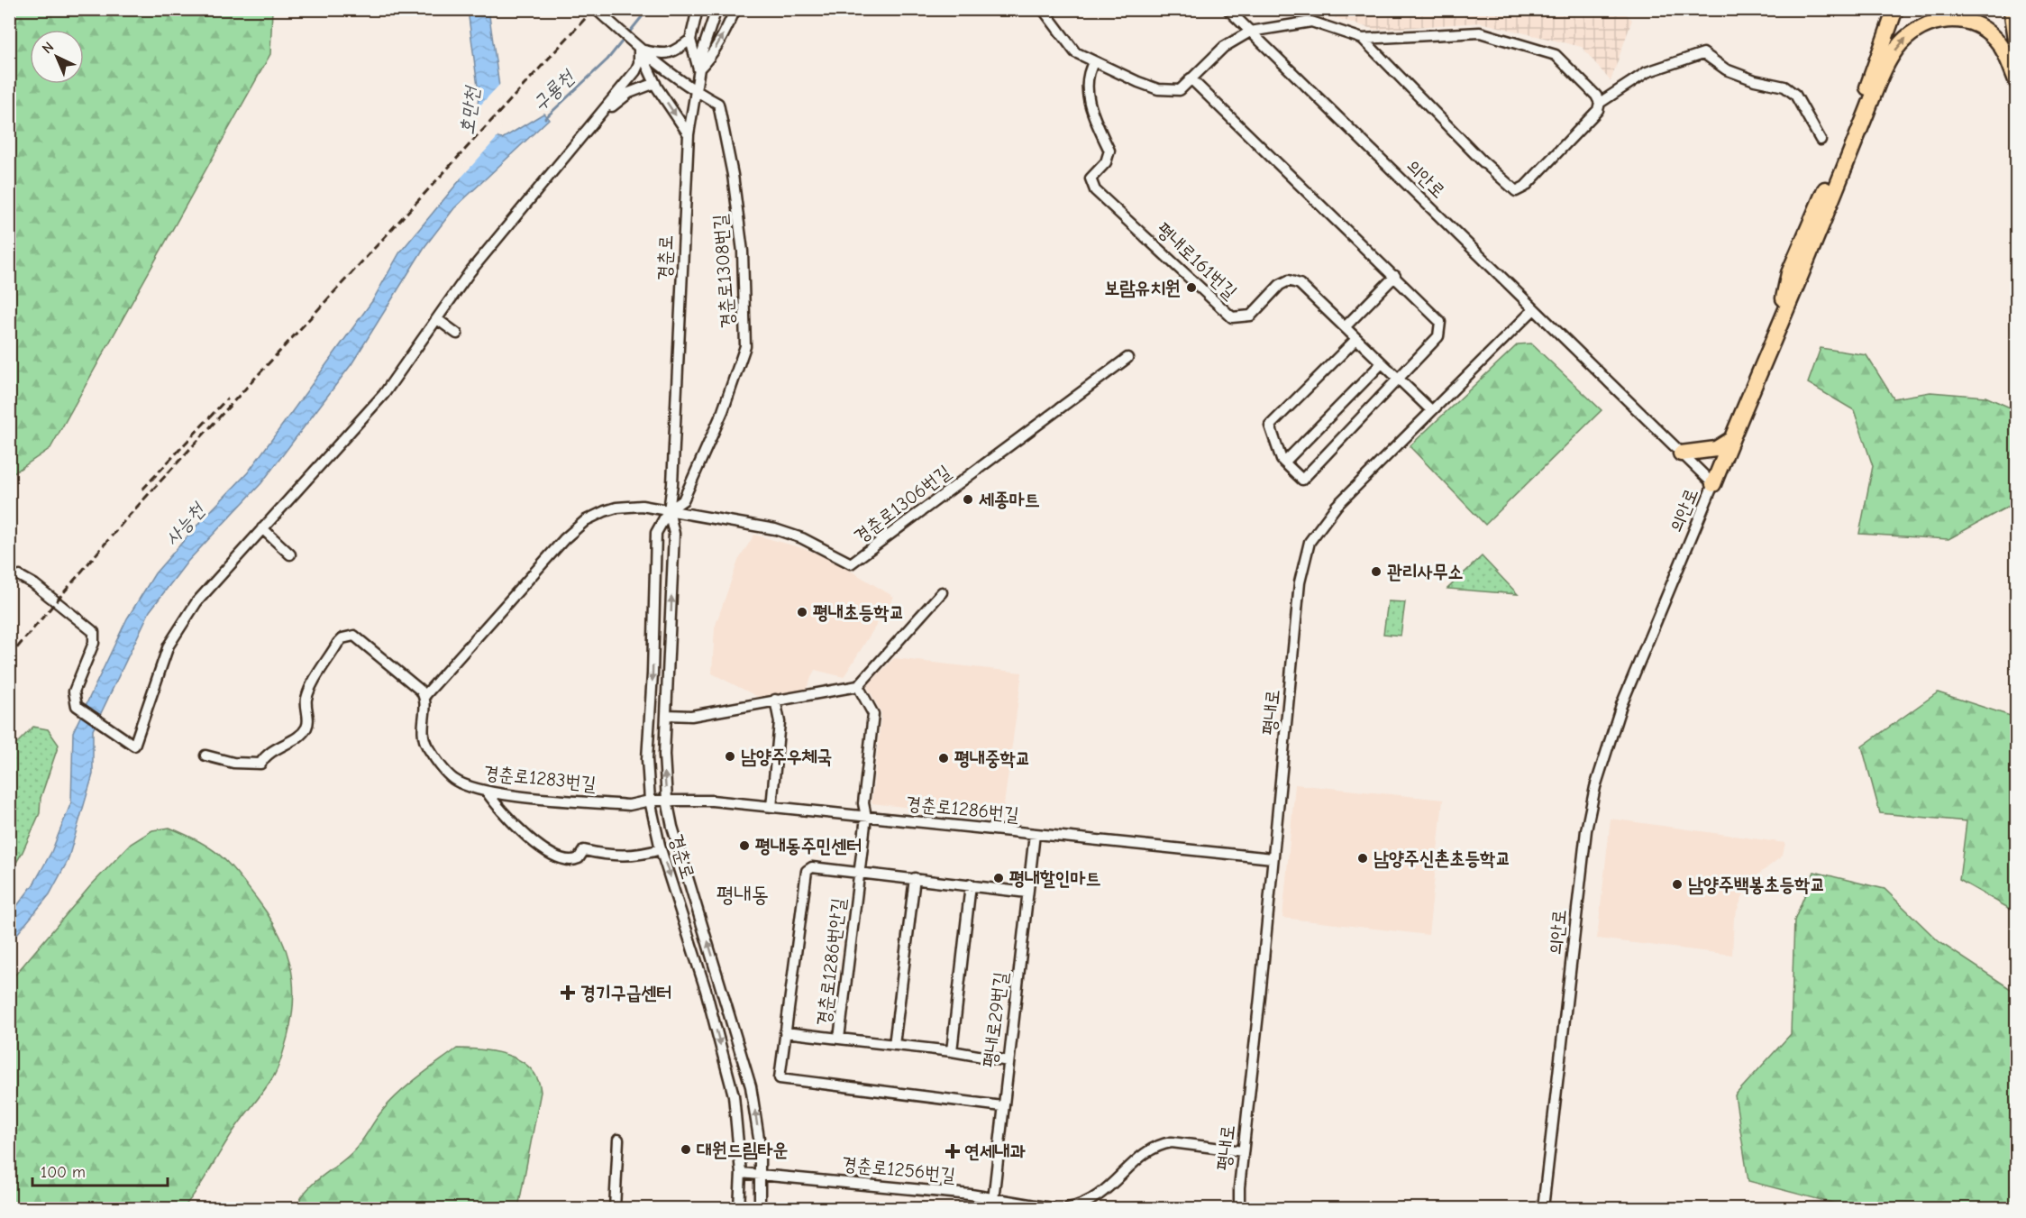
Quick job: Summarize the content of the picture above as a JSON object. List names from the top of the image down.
{
  "streets": {
    "street": [
      "의안로",
      "경춘로",
      "평내로161번길",
      "경춘로1308번길",
      "경춘로1306번길",
      "평내로",
      "경춘로1283번길",
      "경춘로1286번길",
      "경춘로1286번안길",
      "평내로29번길",
      "경춘로1256번길"
    ]
  },
  "crossings": [
    ["의안로", "평내로"],
    ["경춘로", "경춘로1308번길"],
    ["경춘로", "경춘로1306번길"],
    ["경춘로", "경춘로1283번길"],
    ["경춘로", "경춘로1286번길"],
    ["경춘로", "경춘로1256번길"],
    ["평내로161번길", "평내로"],
    ["경춘로1308번길", "경춘로1306번길"],
    ["평내로", "경춘로1286번길"],
    ["경춘로1283번길", "경춘로1286번길"],
    ["경춘로1286번길", "경춘로1286번안길"],
    ["경춘로1286번길", "평내로29번길"],
    ["경춘로1286번안길", "평내로29번길"],
    ["평내로29번길", "경춘로1256번길"]
  ],
  "districts": ["평내동"],
  "water": ["구룡천", "호만천", "사능천"],
  "places": {
    "other": [
      "보람유치원",
      "세종마트",
      "관리사무소",
      "평내초등학교",
      "남양주우체국",
      "평내중학교",
      "평내동주민센터",
      "남양주신촌초등학교",
      "평내할인마트",
      "남양주백봉초등학교",
      "대원드림타운"
    ],
    "health": ["경기구급센터", "연세내과"]
  },
  "scale_bar": "100 m",
  "north": "top left"
}
